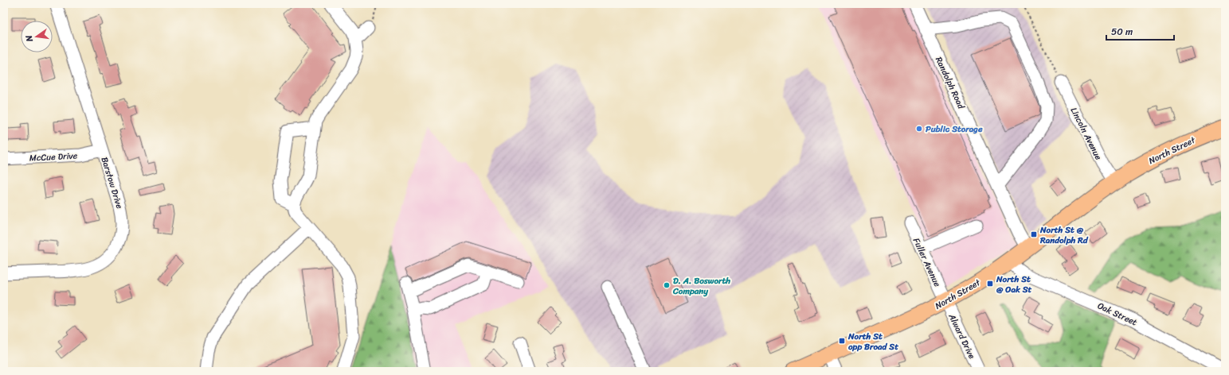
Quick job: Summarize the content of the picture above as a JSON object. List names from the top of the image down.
{
  "streets": {
    "main road": ["North Street"],
    "street": [
      "Randolph Road",
      "Lincoln Avenue",
      "McCue Drive",
      "Barstow Drive",
      "Fuller Avenue",
      "Oak Street",
      "Alward Drive"
    ]
  },
  "crossings": [
    ["Randolph Road", "North Street"],
    ["Lincoln Avenue", "North Street"],
    ["North Street", "Fuller Avenue"],
    ["North Street", "Oak Street"],
    ["North Street", "Alward Drive"],
    ["McCue Drive", "Barstow Drive"],
    ["Fuller Avenue", "Alward Drive"]
  ],
  "places": {
    "other": ["Public Storage", "D. A. Bosworth Company"],
    "transit": ["North St @ Randolph Rd", "North St @ Oak St", "North St opp Broad St"]
  },
  "scale_bar": "50 m",
  "north": "left"
}
